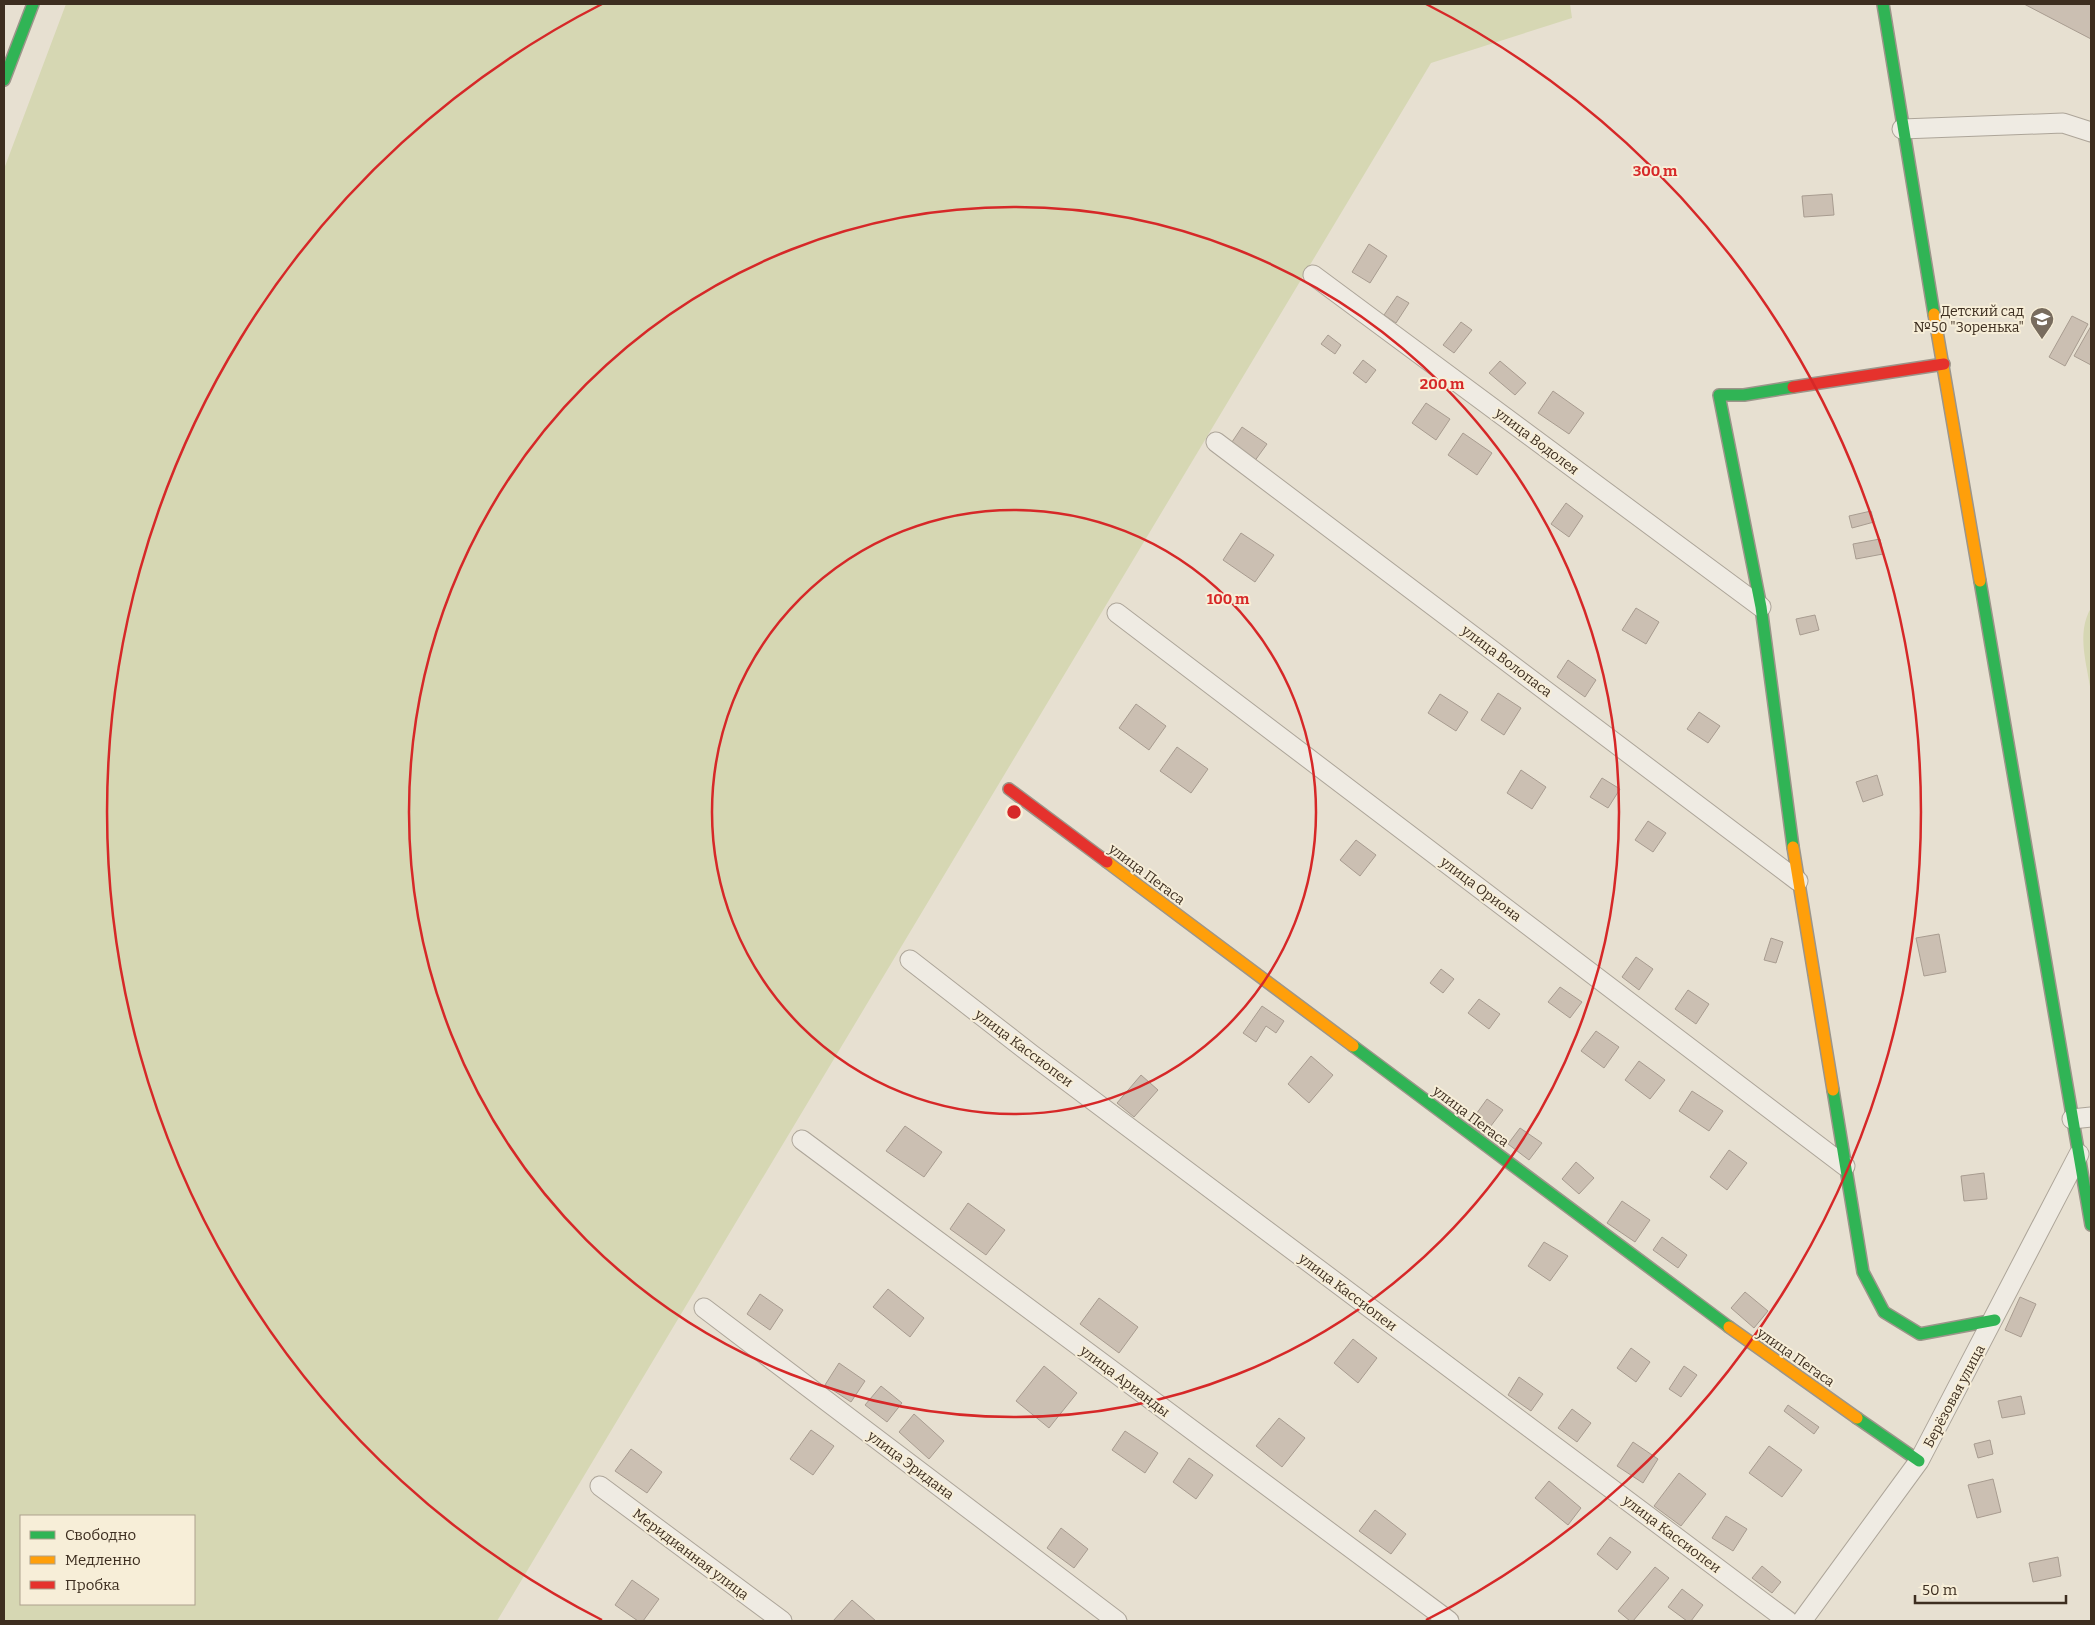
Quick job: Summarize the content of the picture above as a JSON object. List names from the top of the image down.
{
  "streets": {
    "street": [
      "улица Водолея",
      "улица Волопаса",
      "улица Пегаса",
      "улица Ориона",
      "улица Кассиопеи",
      "улица Арианды",
      "Берёзовая улица",
      "улица Эридана",
      "Меридианная улица"
    ]
  },
  "crossings": [
    ["улица Пегаса", "Берёзовая улица"]
  ],
  "places": {
    "school or university": ["Детский сад №50 \"Зоренька\""]
  },
  "legend": ["Свободно", "Медленно", "Пробка"],
  "scale_bar": "50 m",
  "rings": ["300 m", "200 m", "100 m"]
}
